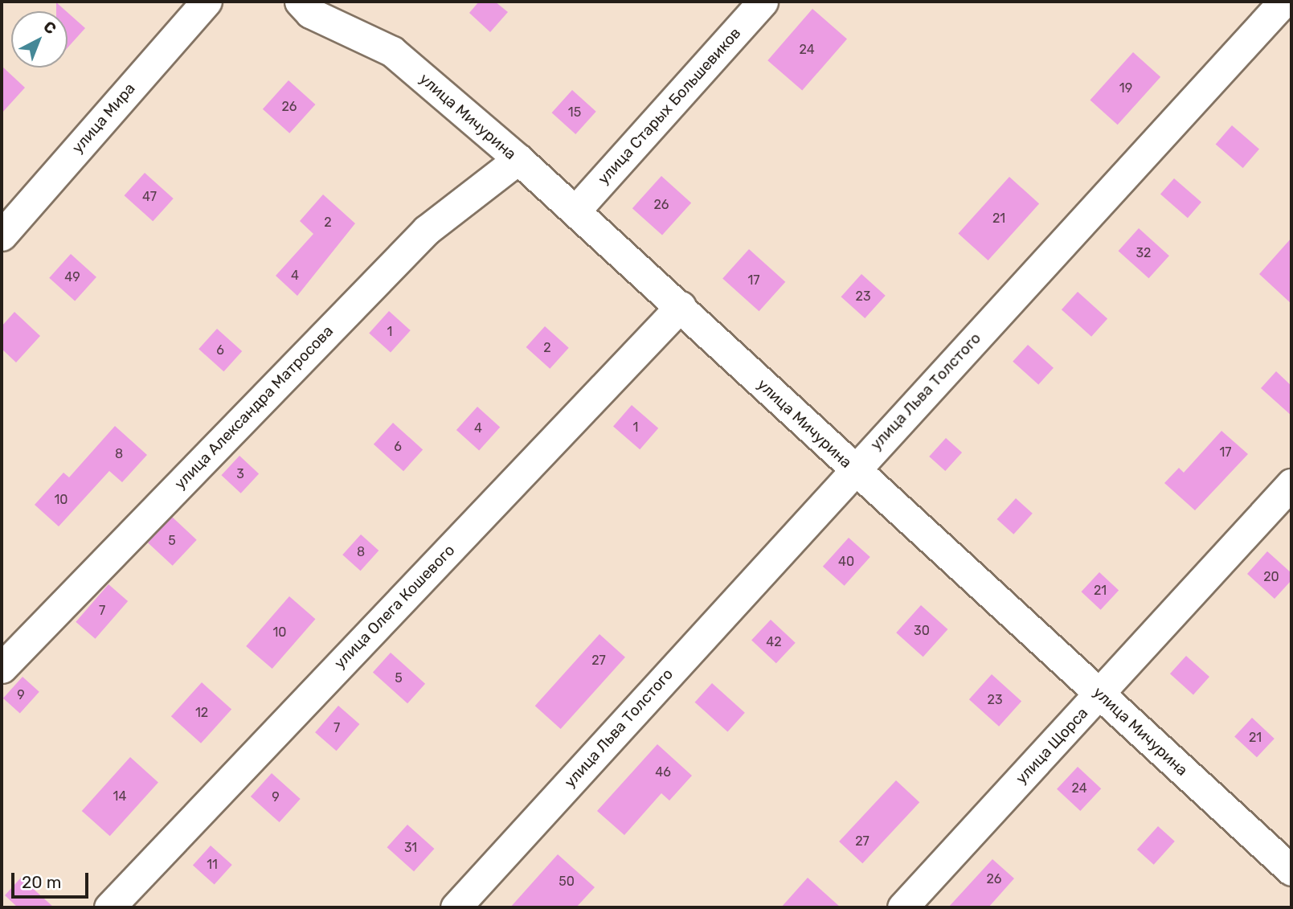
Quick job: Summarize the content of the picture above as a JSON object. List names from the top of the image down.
{
  "streets": {
    "street": [
      "улица Старых Большевиков",
      "улица Мичурина",
      "улица Мира",
      "улица Льва Толстого",
      "улица Александра Матросова",
      "улица Олега Кошевого",
      "улица Щорса"
    ]
  },
  "crossings": [
    ["улица Старых Большевиков", "улица Мичурина"],
    ["улица Мичурина", "улица Льва Толстого"],
    ["улица Мичурина", "улица Александра Матросова"],
    ["улица Мичурина", "улица Олега Кошевого"],
    ["улица Мичурина", "улица Щорса"]
  ],
  "house_numbers": [
    "24",
    "19",
    "26",
    "15",
    "47",
    "26",
    "21",
    "2",
    "32",
    "4",
    "49",
    "17",
    "23",
    "1",
    "2",
    "6",
    "1",
    "4",
    "6",
    "17",
    "8",
    "3",
    "10",
    "5",
    "8",
    "40",
    "20",
    "21",
    "7",
    "30",
    "10",
    "42",
    "27",
    "5",
    "9",
    "23",
    "12",
    "7",
    "21",
    "46",
    "24",
    "14",
    "9",
    "27",
    "31",
    "11",
    "26",
    "50"
  ],
  "scale_bar": "20 m",
  "north": "top right"
}
